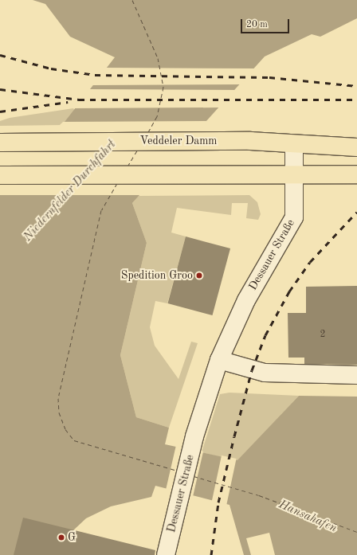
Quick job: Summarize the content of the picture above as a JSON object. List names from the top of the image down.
{
  "streets": {
    "main road": ["Veddeler Damm"],
    "street": ["Dessauer Straße"]
  },
  "crossings": [
    ["Veddeler Damm", "Dessauer Straße"]
  ],
  "water": ["Niedernfelder Durchfahrt", "Hansahafen"],
  "places": ["Spedition Groo", "G"],
  "house_numbers": ["2"],
  "scale_bar": "20 m"
}
